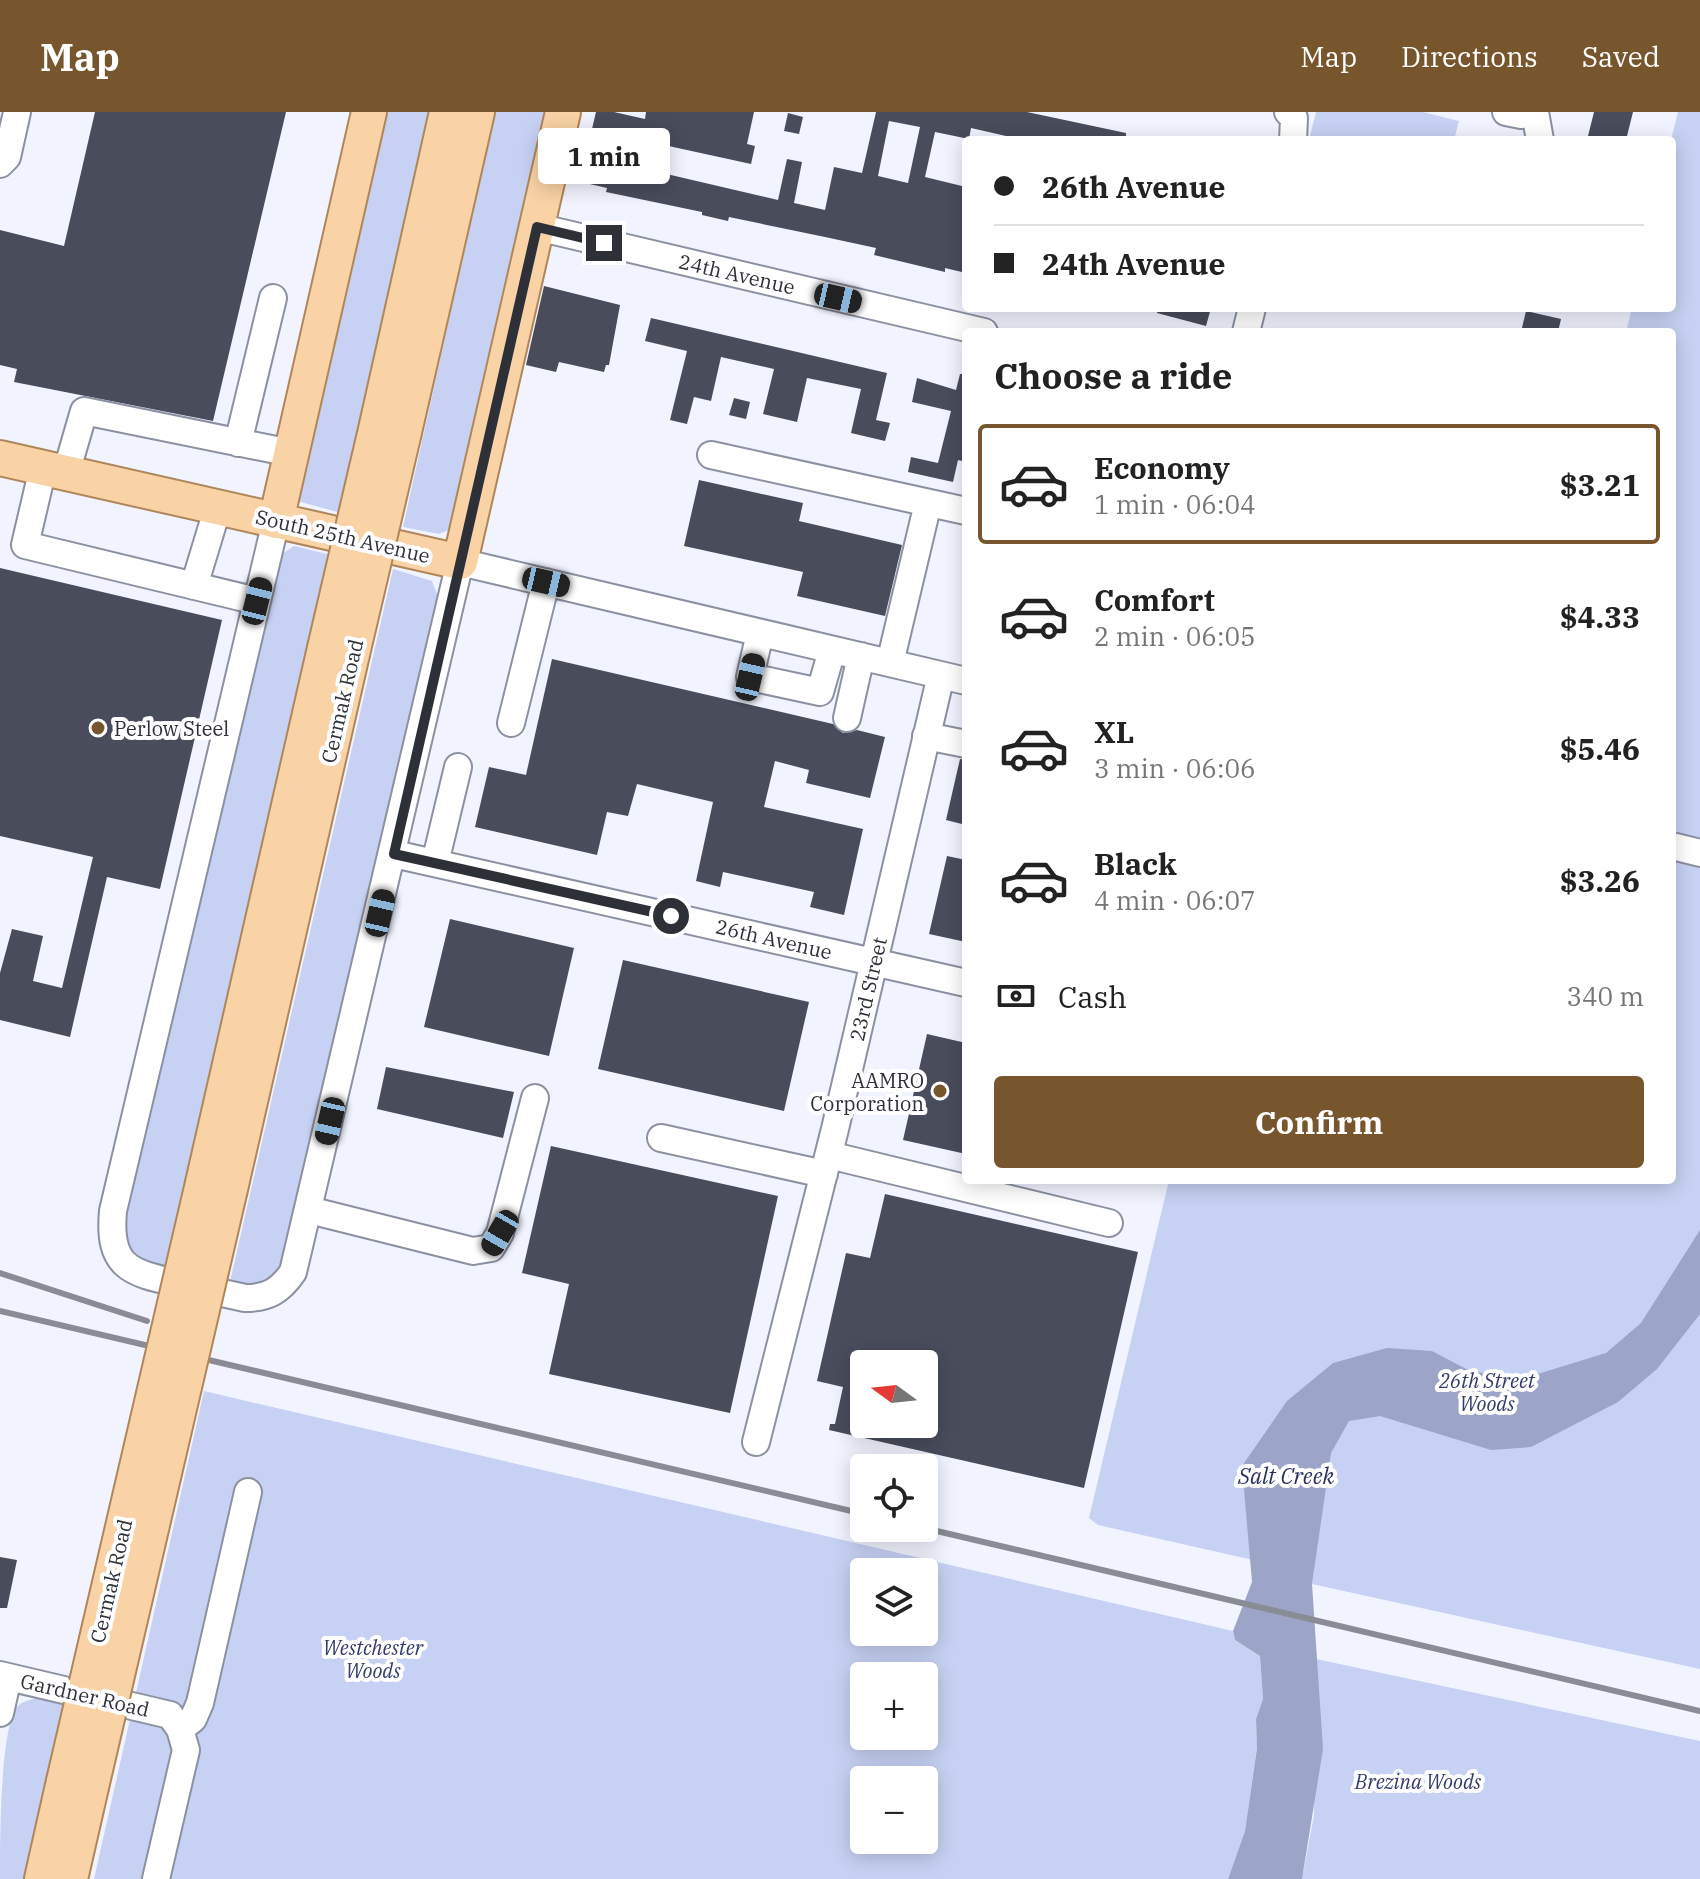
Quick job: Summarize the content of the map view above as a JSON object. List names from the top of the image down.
{
  "streets": {
    "main road": ["South 25th Avenue", "Cermak Road"],
    "street": [
      "24th Avenue",
      "26th Avenue",
      "23rd Street",
      "Gardner Road"
    ]
  },
  "crossings": [
    ["South 25th Avenue", "23rd Street"],
    ["26th Avenue", "23rd Street"]
  ],
  "water": ["Salt Creek"],
  "parks": ["26th Street Woods", "Westchester Woods", "Brezina Woods"],
  "places": ["Perlow Steel", "AAMRO Corporation"],
  "north": "left",
  "page": {
    "header": "Map",
    "nav": ["Map", "Directions", "Saved"],
    "bubble": "1 min",
    "banner": ["26th Avenue", "24th Avenue"],
    "heading": "Choose a ride",
    "list": [
      {
        "name": "Economy",
        "note": "1 min · 06:04",
        "value": "$3.21"
      },
      {
        "name": "Comfort",
        "note": "2 min · 06:05",
        "value": "$4.33"
      },
      {
        "name": "XL",
        "note": "3 min · 06:06",
        "value": "$5.46"
      },
      {
        "name": "Black",
        "note": "4 min · 06:07",
        "value": "$3.26"
      }
    ],
    "pay": ["Cash", "340 m"],
    "buttons": "Confirm",
    "map_buttons": ["+", "−"]
  }
}
